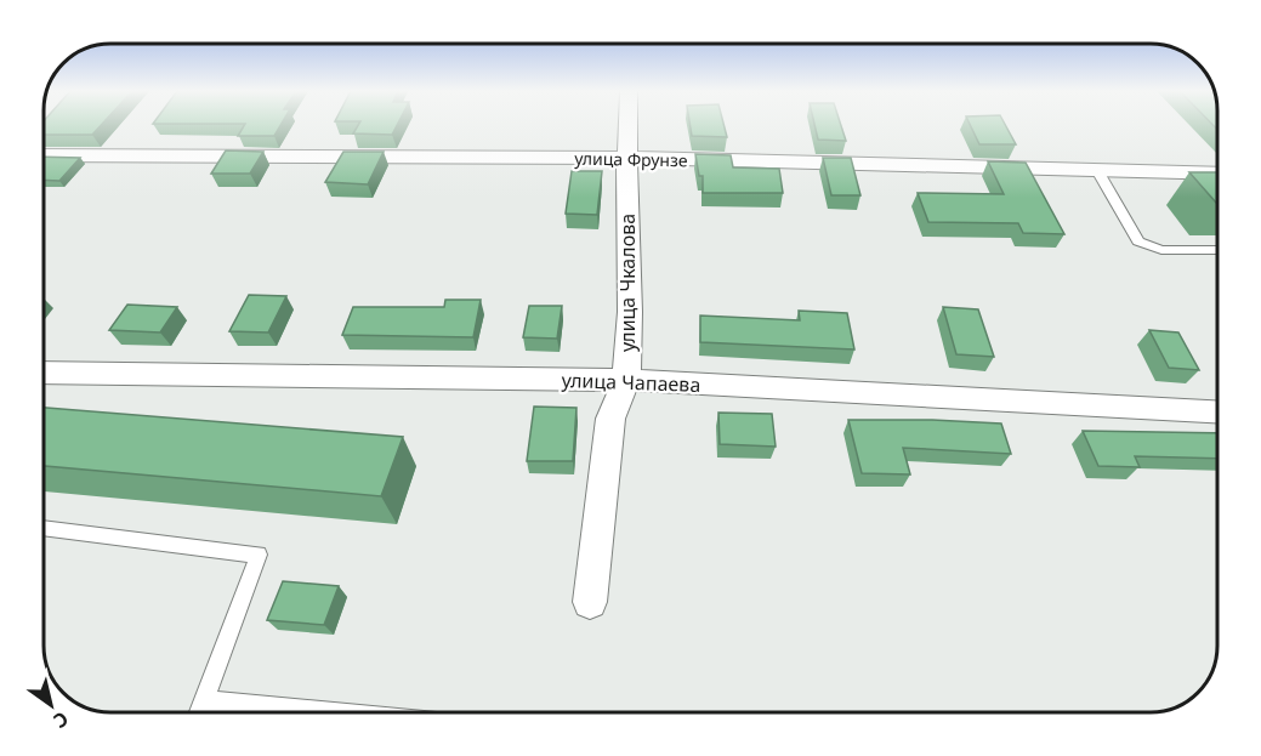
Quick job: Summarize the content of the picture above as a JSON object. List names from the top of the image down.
{
  "streets": {
    "street": ["улица Фрунзе", "улица Чкалова", "улица Чапаева"]
  },
  "crossings": [
    ["улица Фрунзе", "улица Чкалова"],
    ["улица Чкалова", "улица Чапаева"]
  ],
  "north": "bottom right"
}
